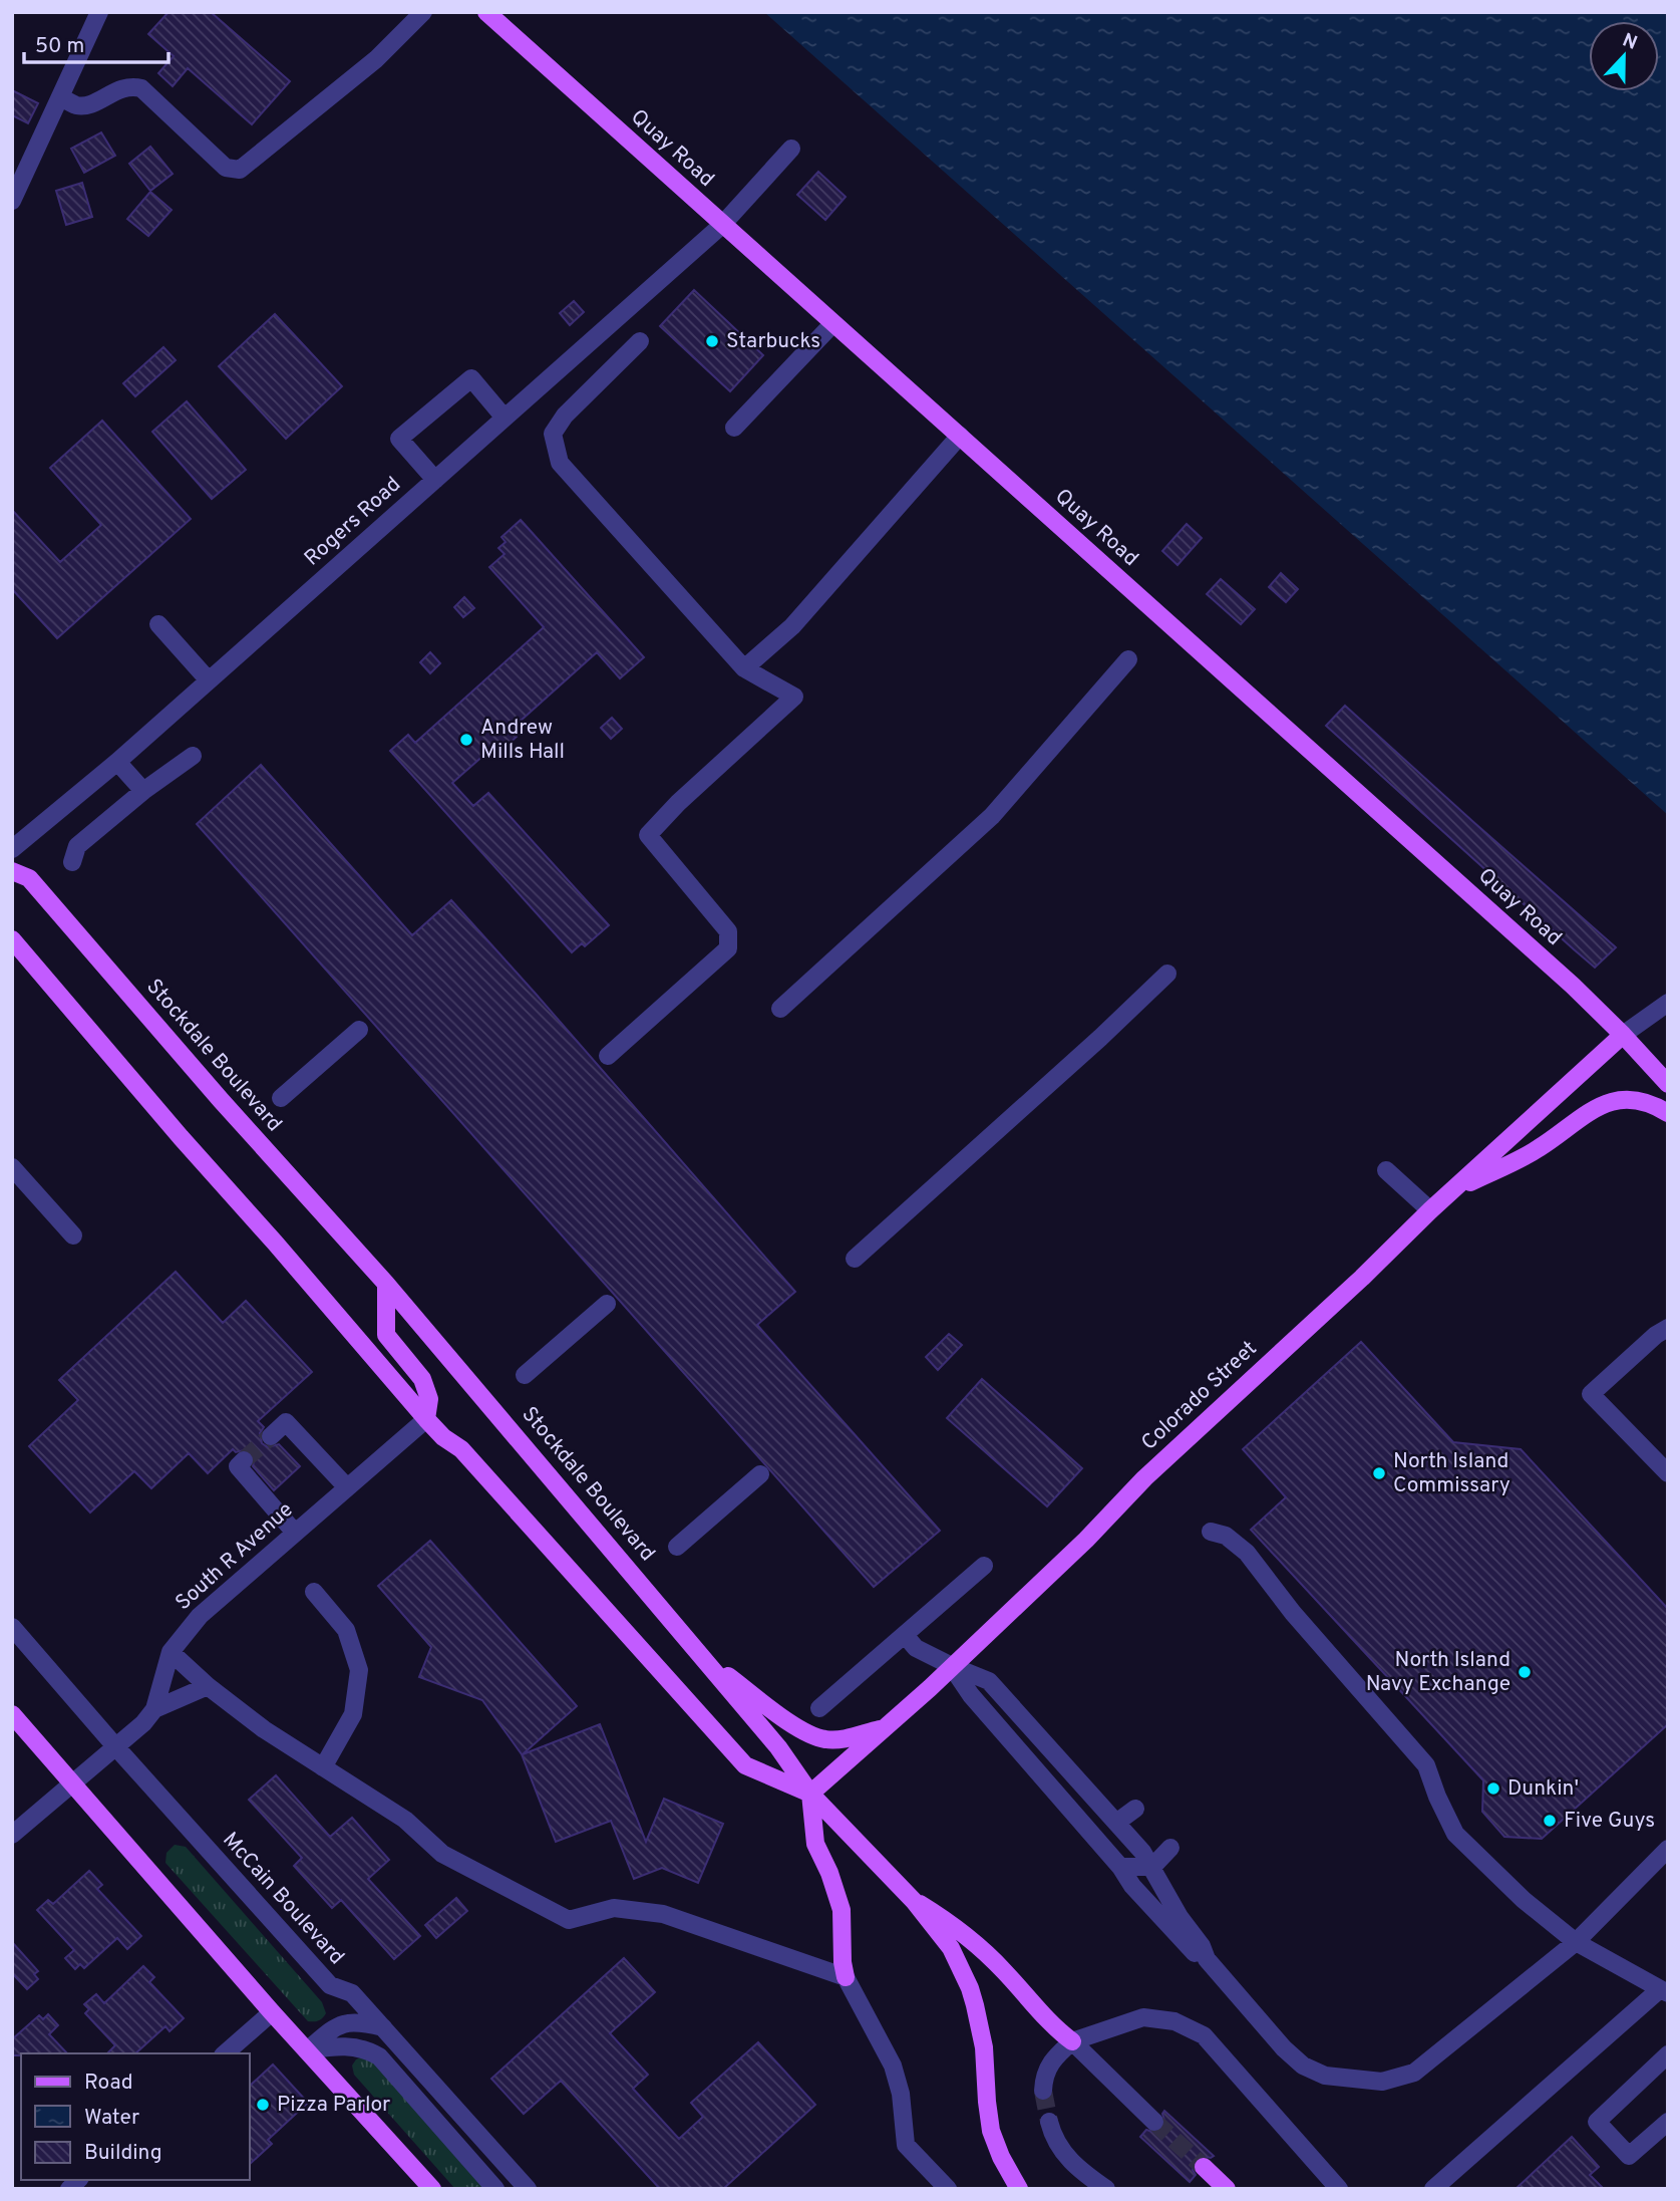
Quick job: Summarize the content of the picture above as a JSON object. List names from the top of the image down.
{
  "streets": {
    "main road": ["Quay Road", "Stockdale Boulevard", "Colorado Street"],
    "street": ["Rogers Road", "South R Avenue", "McCain Boulevard"]
  },
  "crossings": [
    ["Quay Road", "Rogers Road"],
    ["Quay Road", "Colorado Street"],
    ["Stockdale Boulevard", "Colorado Street"],
    ["South R Avenue", "McCain Boulevard"]
  ],
  "places": [
    "Starbucks",
    "Andrew Mills Hall",
    "North Island Commissary",
    "North Island Navy Exchange",
    "Dunkin'",
    "Five Guys",
    "Pizza Parlor"
  ],
  "legend": ["Road", "Water", "Building"],
  "scale_bar": "50 m",
  "north": "top"
}
